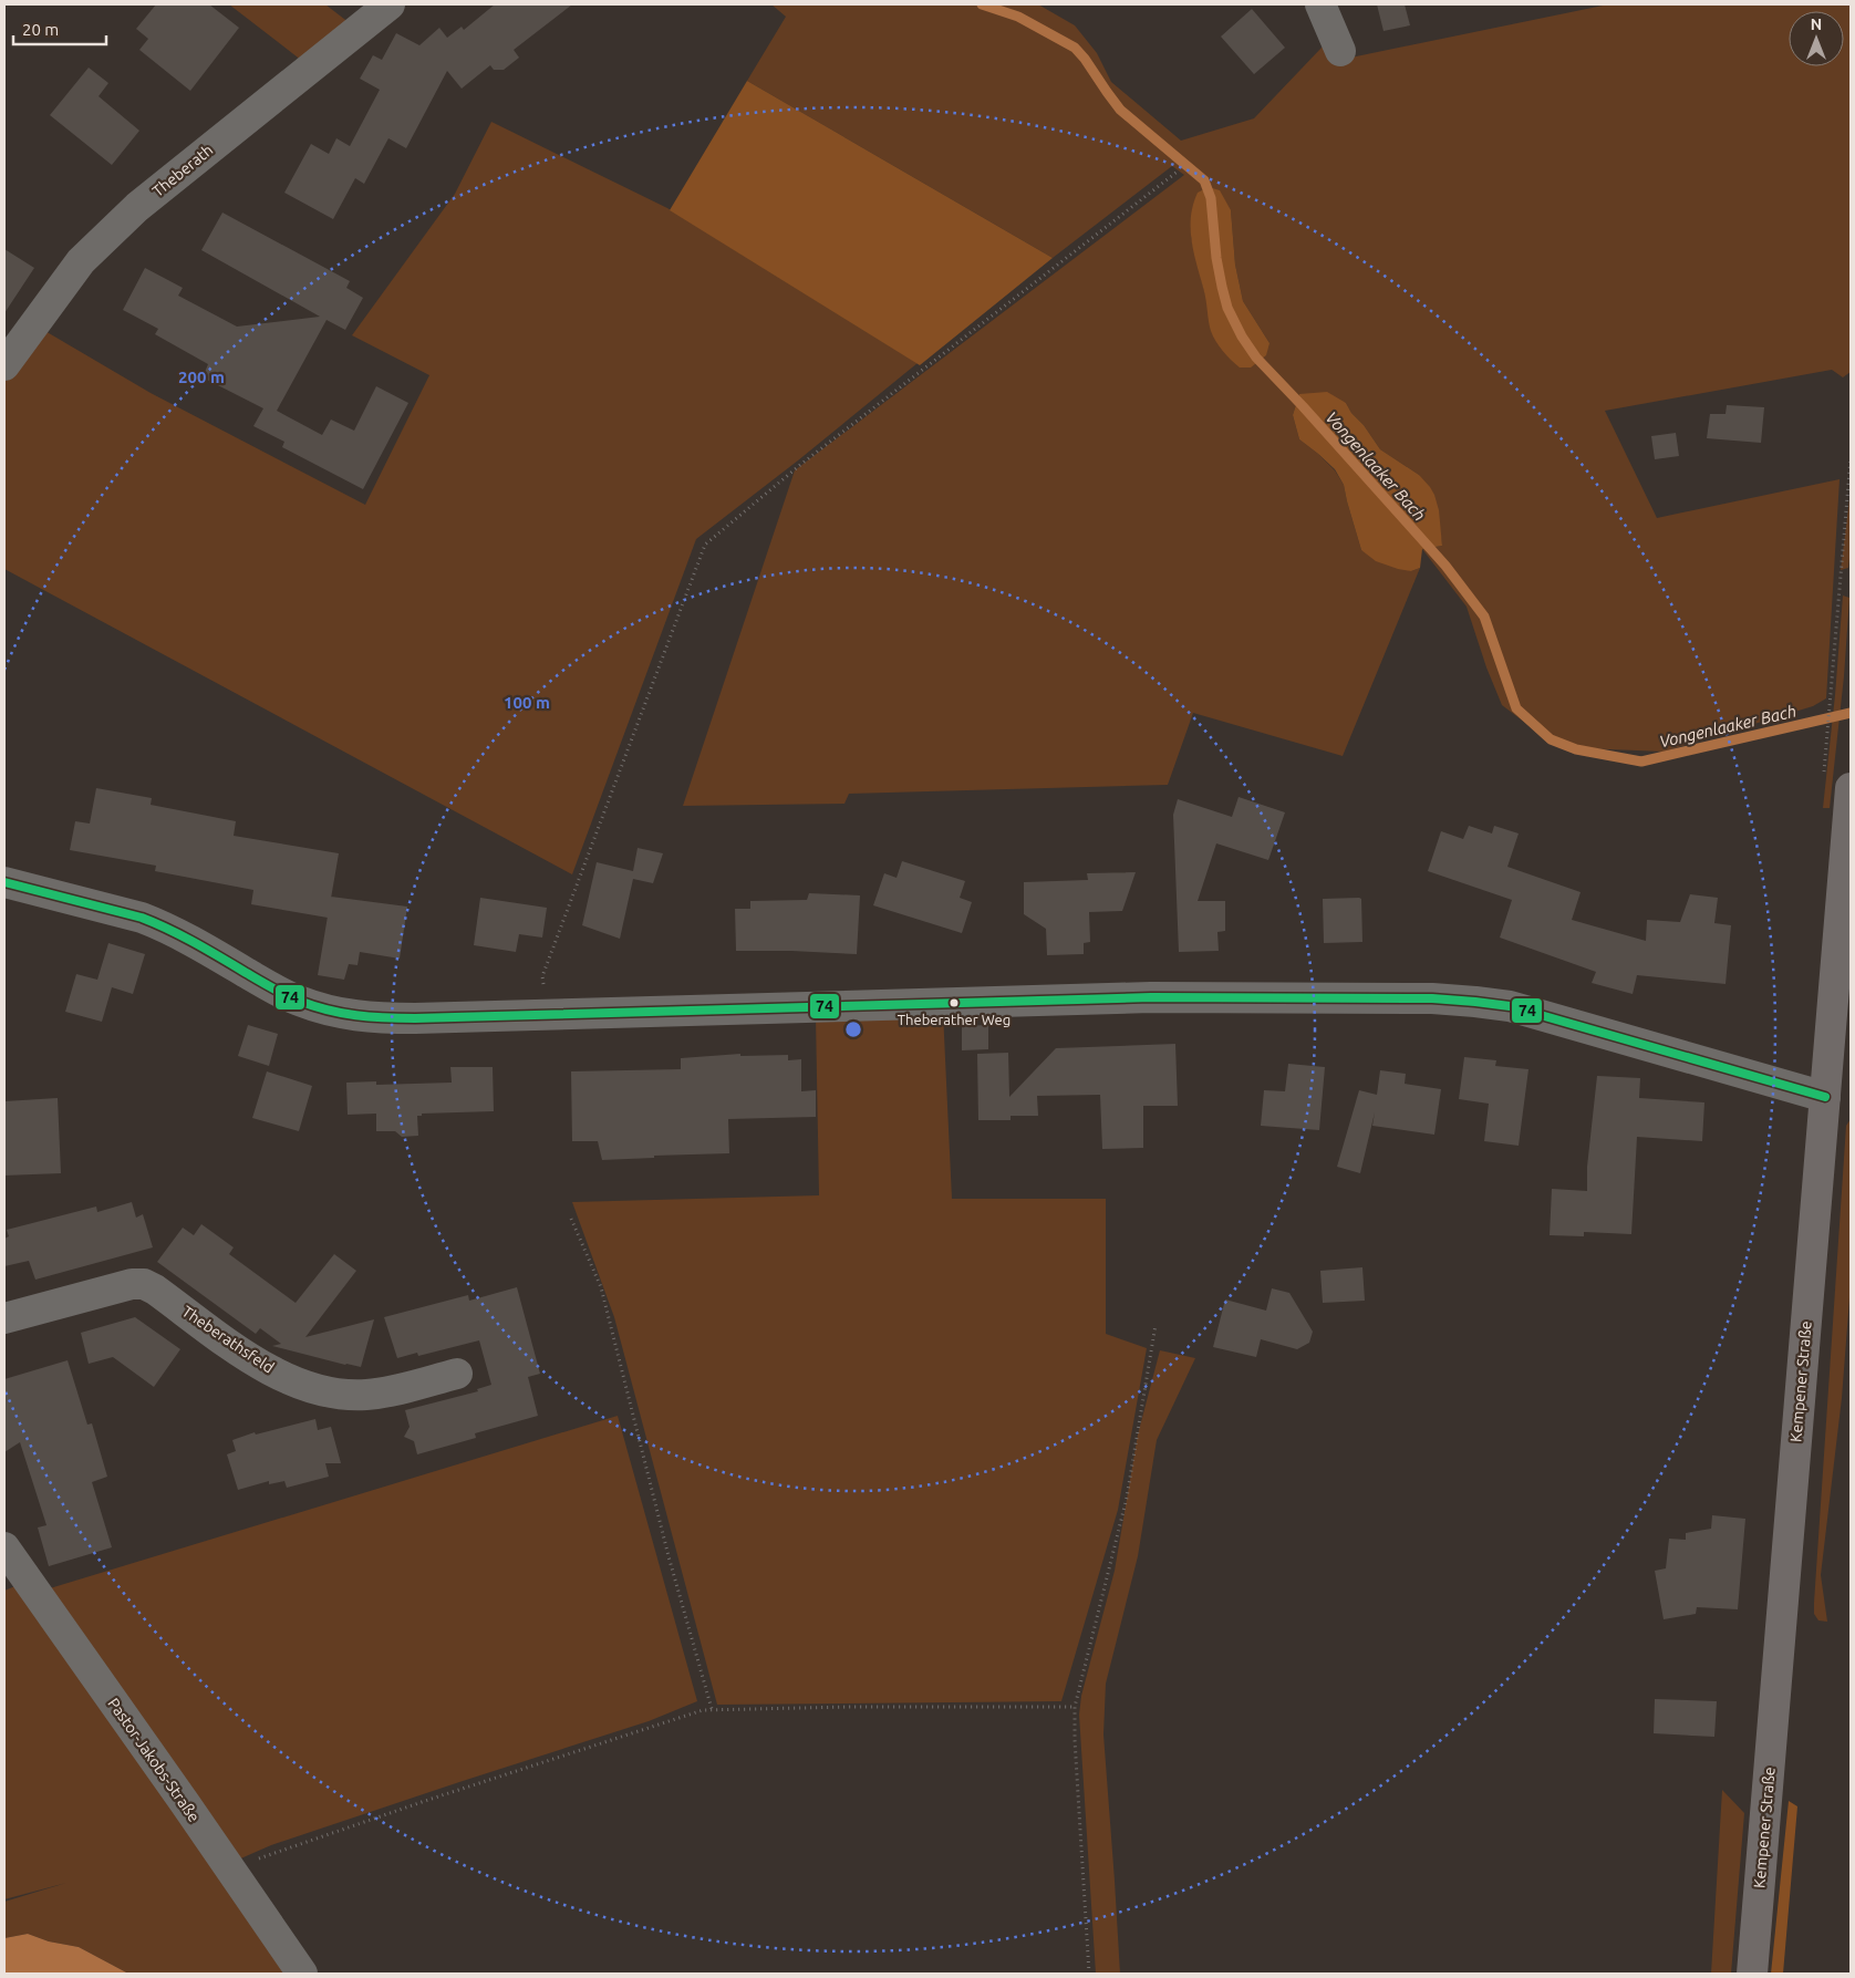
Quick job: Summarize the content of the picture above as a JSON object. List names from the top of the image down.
{
  "streets": {
    "main road": ["Kempener Straße"],
    "street": ["Theberath", "Theberathsfeld", "Pastor-Jakobs-Straße"]
  },
  "water": ["Vongenlaaker Bach"],
  "places": ["Theberather Weg"],
  "lines": ["transit line 74"],
  "scale_bar": "20 m",
  "north": "top",
  "rings": ["200 m", "100 m"]
}
